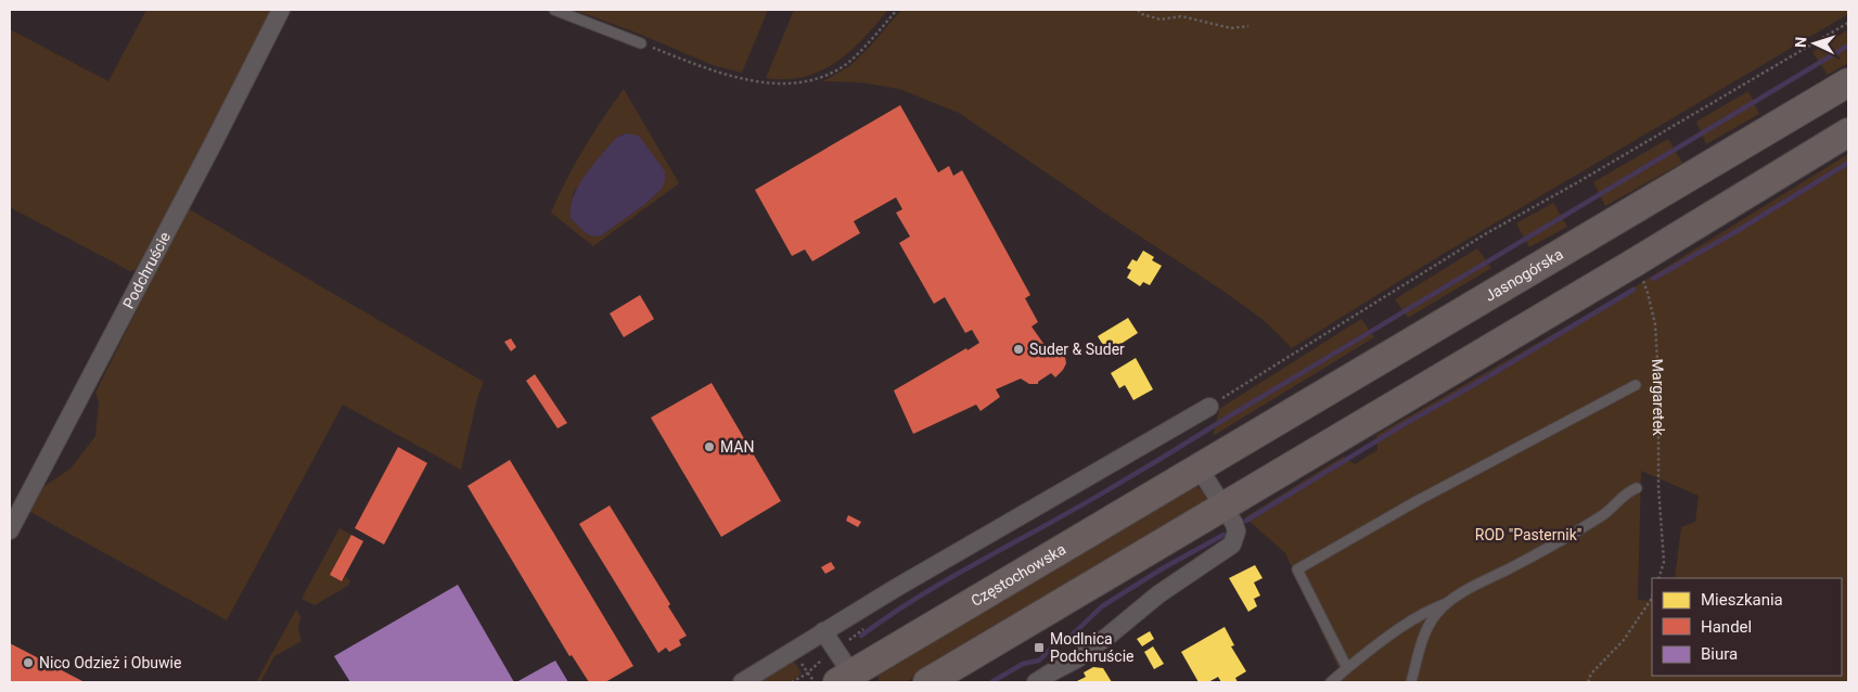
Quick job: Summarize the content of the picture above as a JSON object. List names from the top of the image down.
{
  "streets": {
    "main road": ["Jasnogórska", "Częstochowska"],
    "street": ["Podchruście"],
    "path": ["Margaretek"]
  },
  "crossings": [
    ["Jasnogórska", "Częstochowska"]
  ],
  "parks": ["ROD \"Pasternik\""],
  "places": {
    "other": ["Suder & Suder", "MAN", "Nico Odzież i Obuwie"],
    "transit": ["Modlnica Podchruście"]
  },
  "legend": ["Mieszkania", "Handel", "Biura"],
  "north": "left"
}
